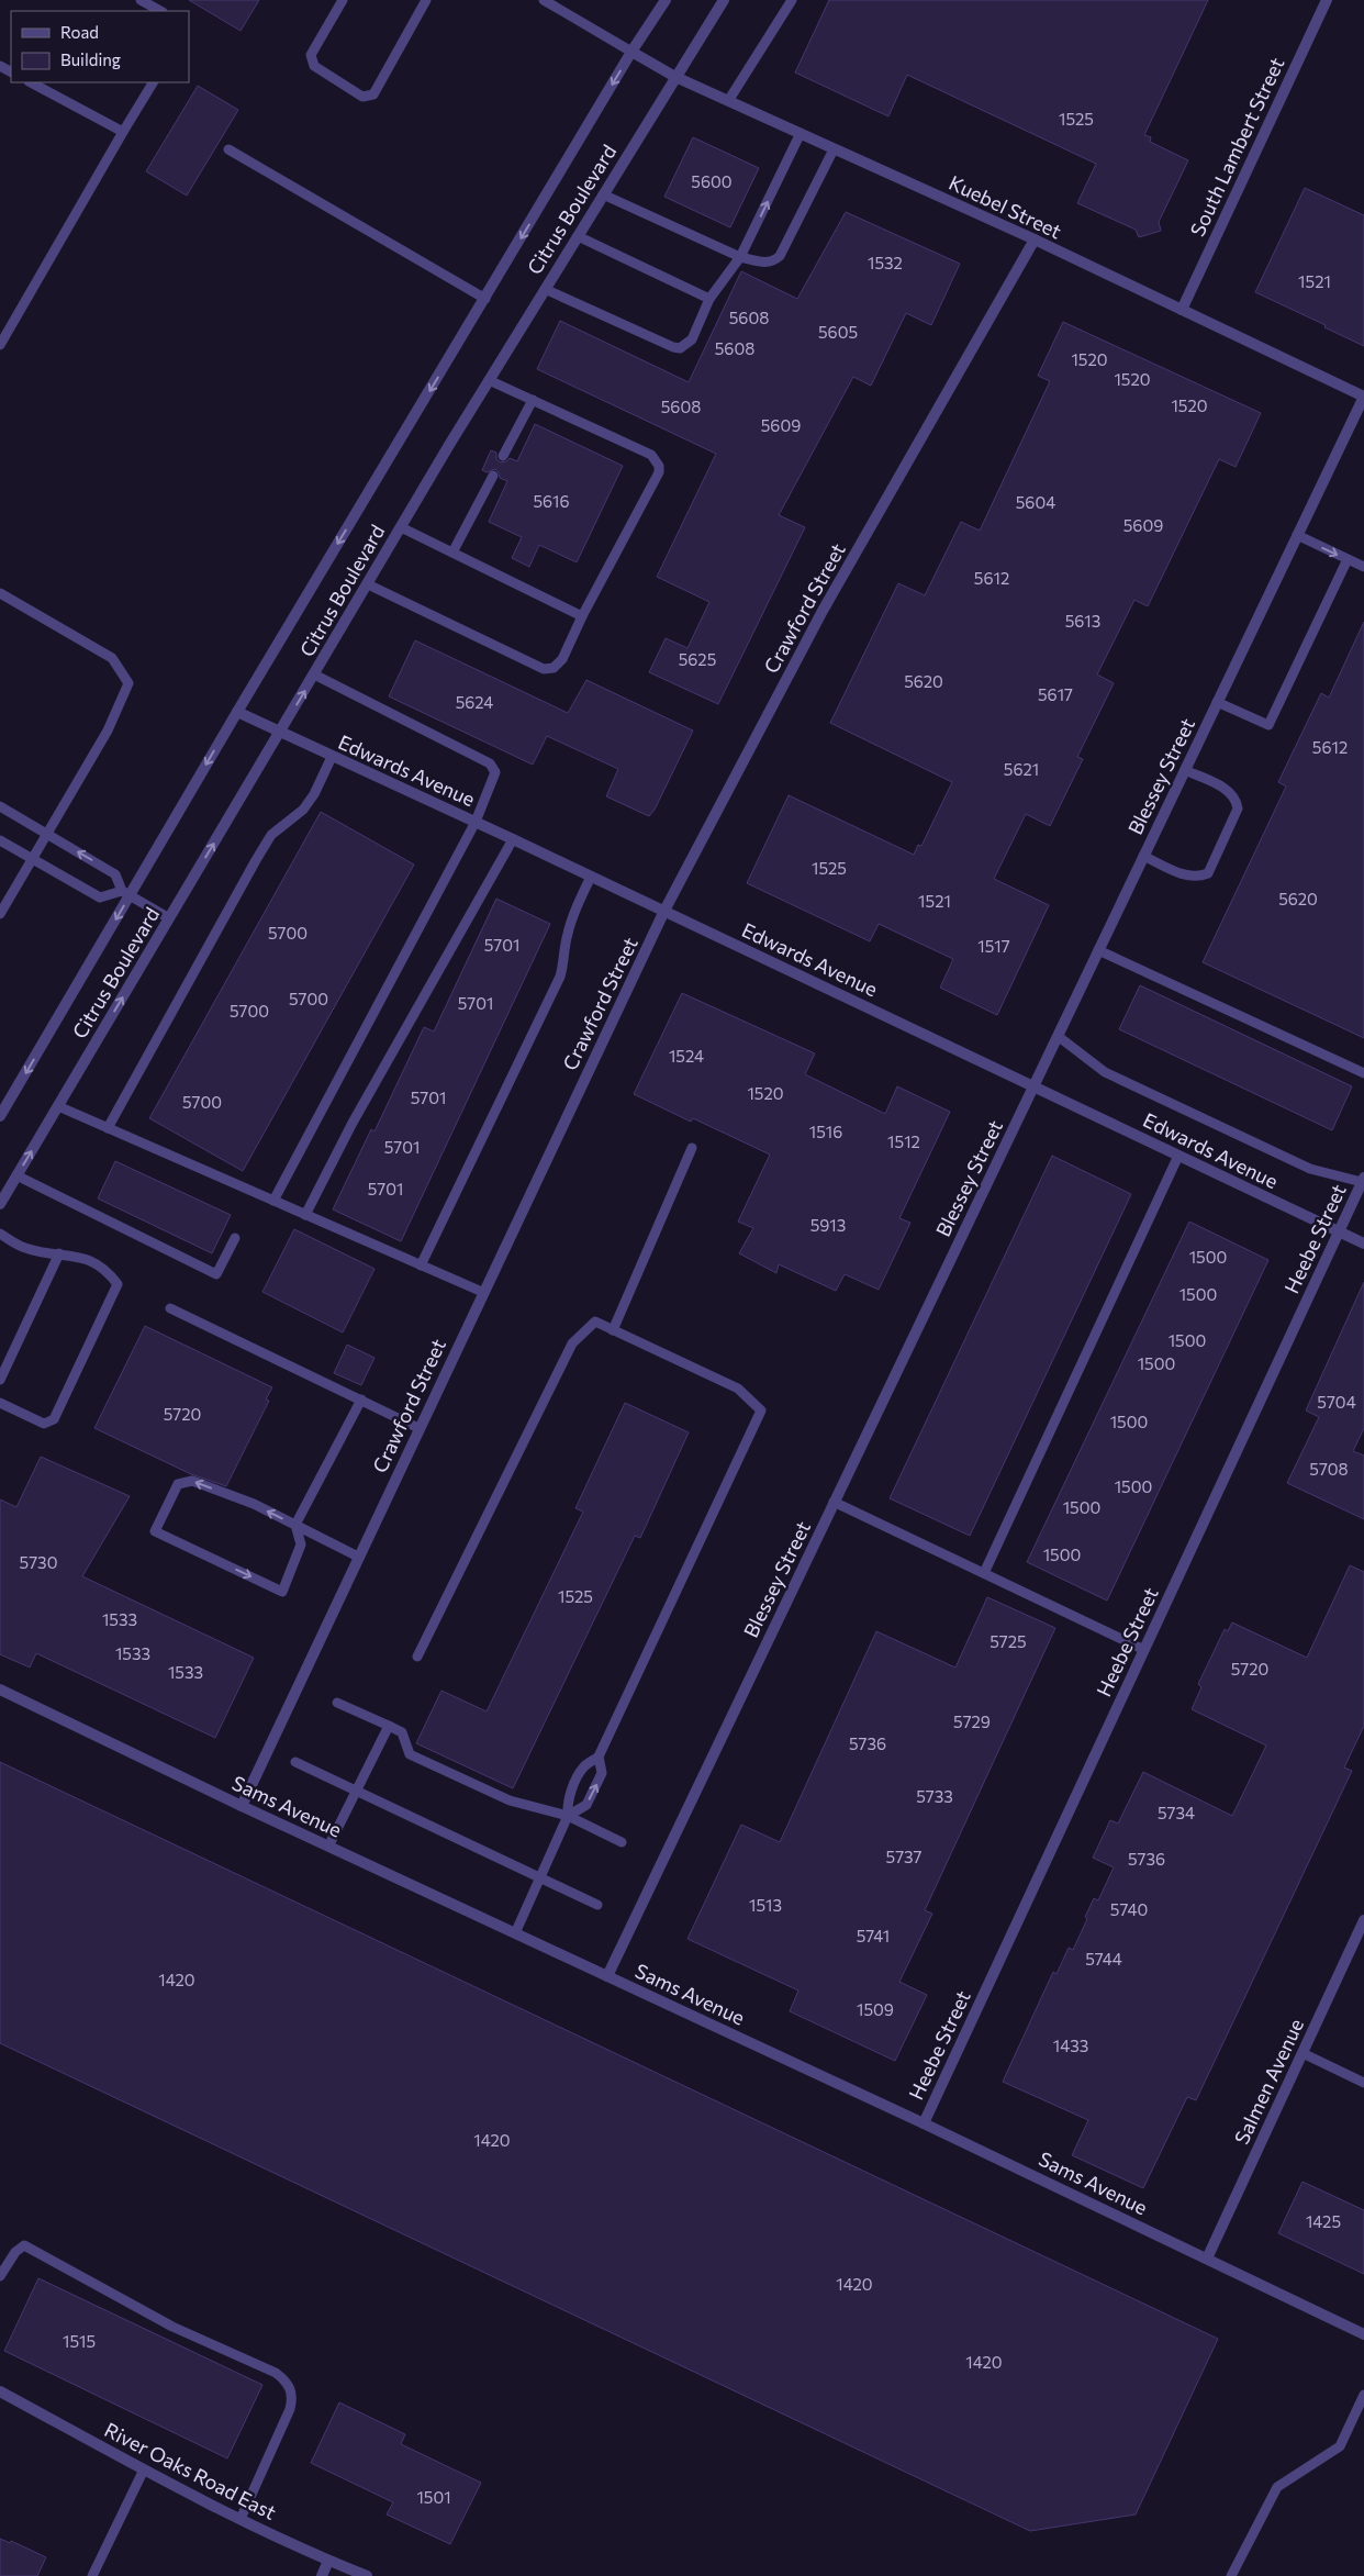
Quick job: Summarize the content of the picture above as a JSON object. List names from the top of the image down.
{
  "streets": {
    "street": [
      "South Lambert Street",
      "Kuebel Street",
      "Citrus Boulevard",
      "Crawford Street",
      "Edwards Avenue",
      "Blessey Street",
      "Heebe Street",
      "Sams Avenue",
      "Salmen Avenue",
      "River Oaks Road East"
    ]
  },
  "crossings": [
    ["South Lambert Street", "Kuebel Street"],
    ["Kuebel Street", "Citrus Boulevard"],
    ["Kuebel Street", "Crawford Street"],
    ["Kuebel Street", "Blessey Street"],
    ["Citrus Boulevard", "Edwards Avenue"],
    ["Crawford Street", "Edwards Avenue"],
    ["Crawford Street", "Sams Avenue"],
    ["Edwards Avenue", "Blessey Street"],
    ["Edwards Avenue", "Heebe Street"],
    ["Blessey Street", "Sams Avenue"],
    ["Heebe Street", "Sams Avenue"],
    ["Sams Avenue", "Salmen Avenue"]
  ],
  "house_numbers": [
    "1525",
    "5600",
    "1532",
    "1521",
    "5608",
    "5605",
    "5608",
    "1520",
    "1520",
    "1520",
    "5608",
    "5609",
    "5616",
    "5604",
    "5609",
    "5612",
    "5613",
    "5625",
    "5620",
    "5617",
    "5624",
    "5612",
    "5621",
    "1525",
    "5620",
    "1521",
    "5700",
    "5701",
    "1517",
    "5700",
    "5701",
    "5700",
    "1524",
    "1520",
    "5701",
    "5700",
    "1516",
    "1512",
    "5701",
    "5701",
    "5913",
    "1500",
    "1500",
    "1500",
    "1500",
    "5704",
    "5720",
    "1500",
    "5708",
    "1500",
    "1500",
    "1500",
    "5730",
    "1525",
    "1533",
    "5725",
    "1533",
    "5720",
    "1533",
    "5729",
    "5736",
    "5733",
    "5734",
    "5737",
    "5736",
    "1513",
    "5740",
    "5741",
    "5744",
    "1420",
    "1509",
    "1433",
    "1420",
    "1425",
    "1420",
    "1515",
    "1420",
    "1501"
  ],
  "legend": ["Road", "Building"]
}
